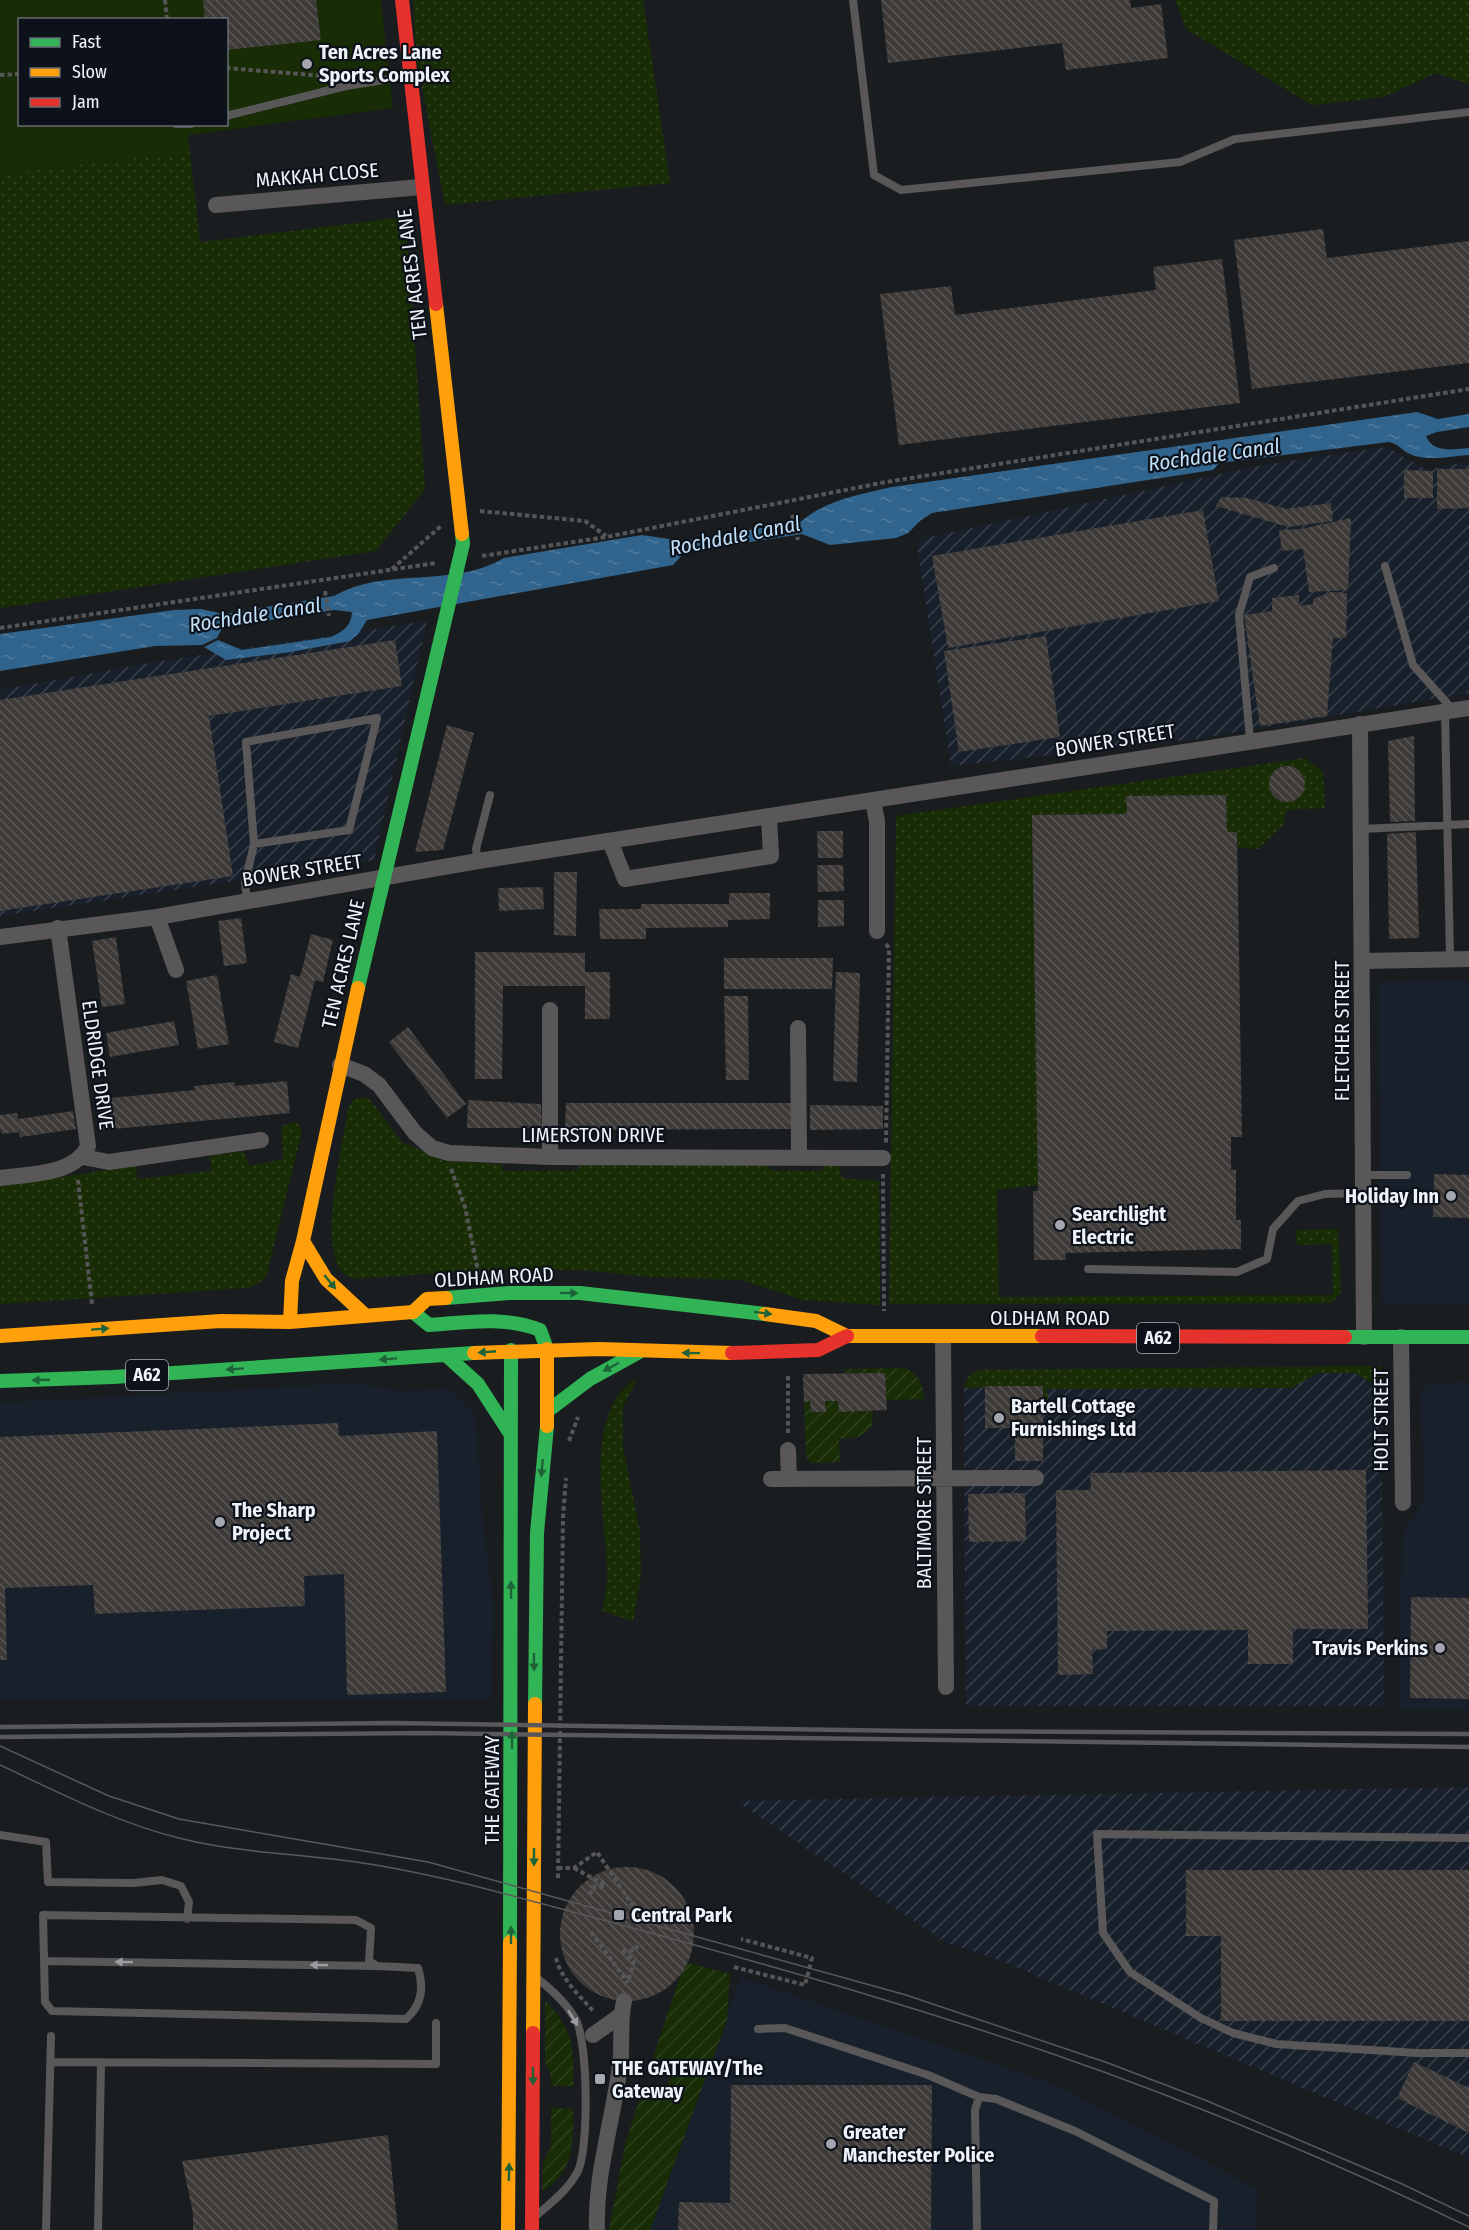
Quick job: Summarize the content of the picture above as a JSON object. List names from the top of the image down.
{
  "streets": {
    "main road": [
      "TEN ACRES LANE",
      "OLDHAM ROAD",
      "A62",
      "THE GATEWAY"
    ],
    "street": [
      "MAKKAH CLOSE",
      "BOWER STREET",
      "FLETCHER STREET",
      "ELDRIDGE DRIVE",
      "LIMERSTON DRIVE",
      "HOLT STREET",
      "BALTIMORE STREET"
    ]
  },
  "crossings": [
    ["MAKKAH CLOSE", "TEN ACRES LANE"],
    ["TEN ACRES LANE", "BOWER STREET"],
    ["TEN ACRES LANE", "LIMERSTON DRIVE"],
    ["TEN ACRES LANE", "OLDHAM ROAD"],
    ["BOWER STREET", "FLETCHER STREET"],
    ["BOWER STREET", "ELDRIDGE DRIVE"],
    ["FLETCHER STREET", "OLDHAM ROAD"],
    ["OLDHAM ROAD", "HOLT STREET"],
    ["OLDHAM ROAD", "BALTIMORE STREET"],
    ["OLDHAM ROAD", "THE GATEWAY"]
  ],
  "water": ["Rochdale Canal"],
  "places": {
    "other": [
      "Ten Acres Lane Sports Complex",
      "Holiday Inn",
      "Searchlight Electric",
      "Bartell Cottage Furnishings Ltd",
      "The Sharp Project",
      "Travis Perkins",
      "Greater Manchester Police"
    ],
    "transit": ["Central Park", "THE GATEWAY/The Gateway"]
  },
  "legend": ["Fast", "Slow", "Jam"]
}
